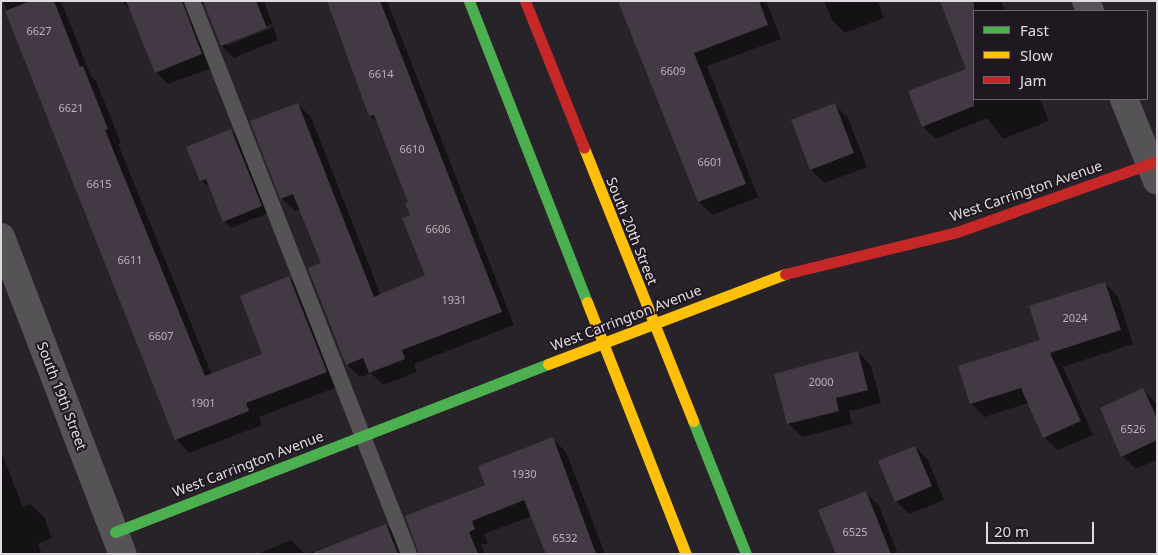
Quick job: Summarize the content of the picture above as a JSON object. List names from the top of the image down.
{
  "streets": {
    "street": ["West Carrington Avenue", "South 20th Street", "South 19th Street"]
  },
  "crossings": [
    ["West Carrington Avenue", "South 20th Street"],
    ["West Carrington Avenue", "South 19th Street"]
  ],
  "house_numbers": [
    "6627",
    "6609",
    "6614",
    "6621",
    "6610",
    "6601",
    "6615",
    "6606",
    "6611",
    "1931",
    "2024",
    "6607",
    "2000",
    "1901",
    "6526",
    "1930",
    "6525",
    "6532"
  ],
  "legend": ["Fast", "Slow", "Jam"],
  "scale_bar": "20 m"
}
